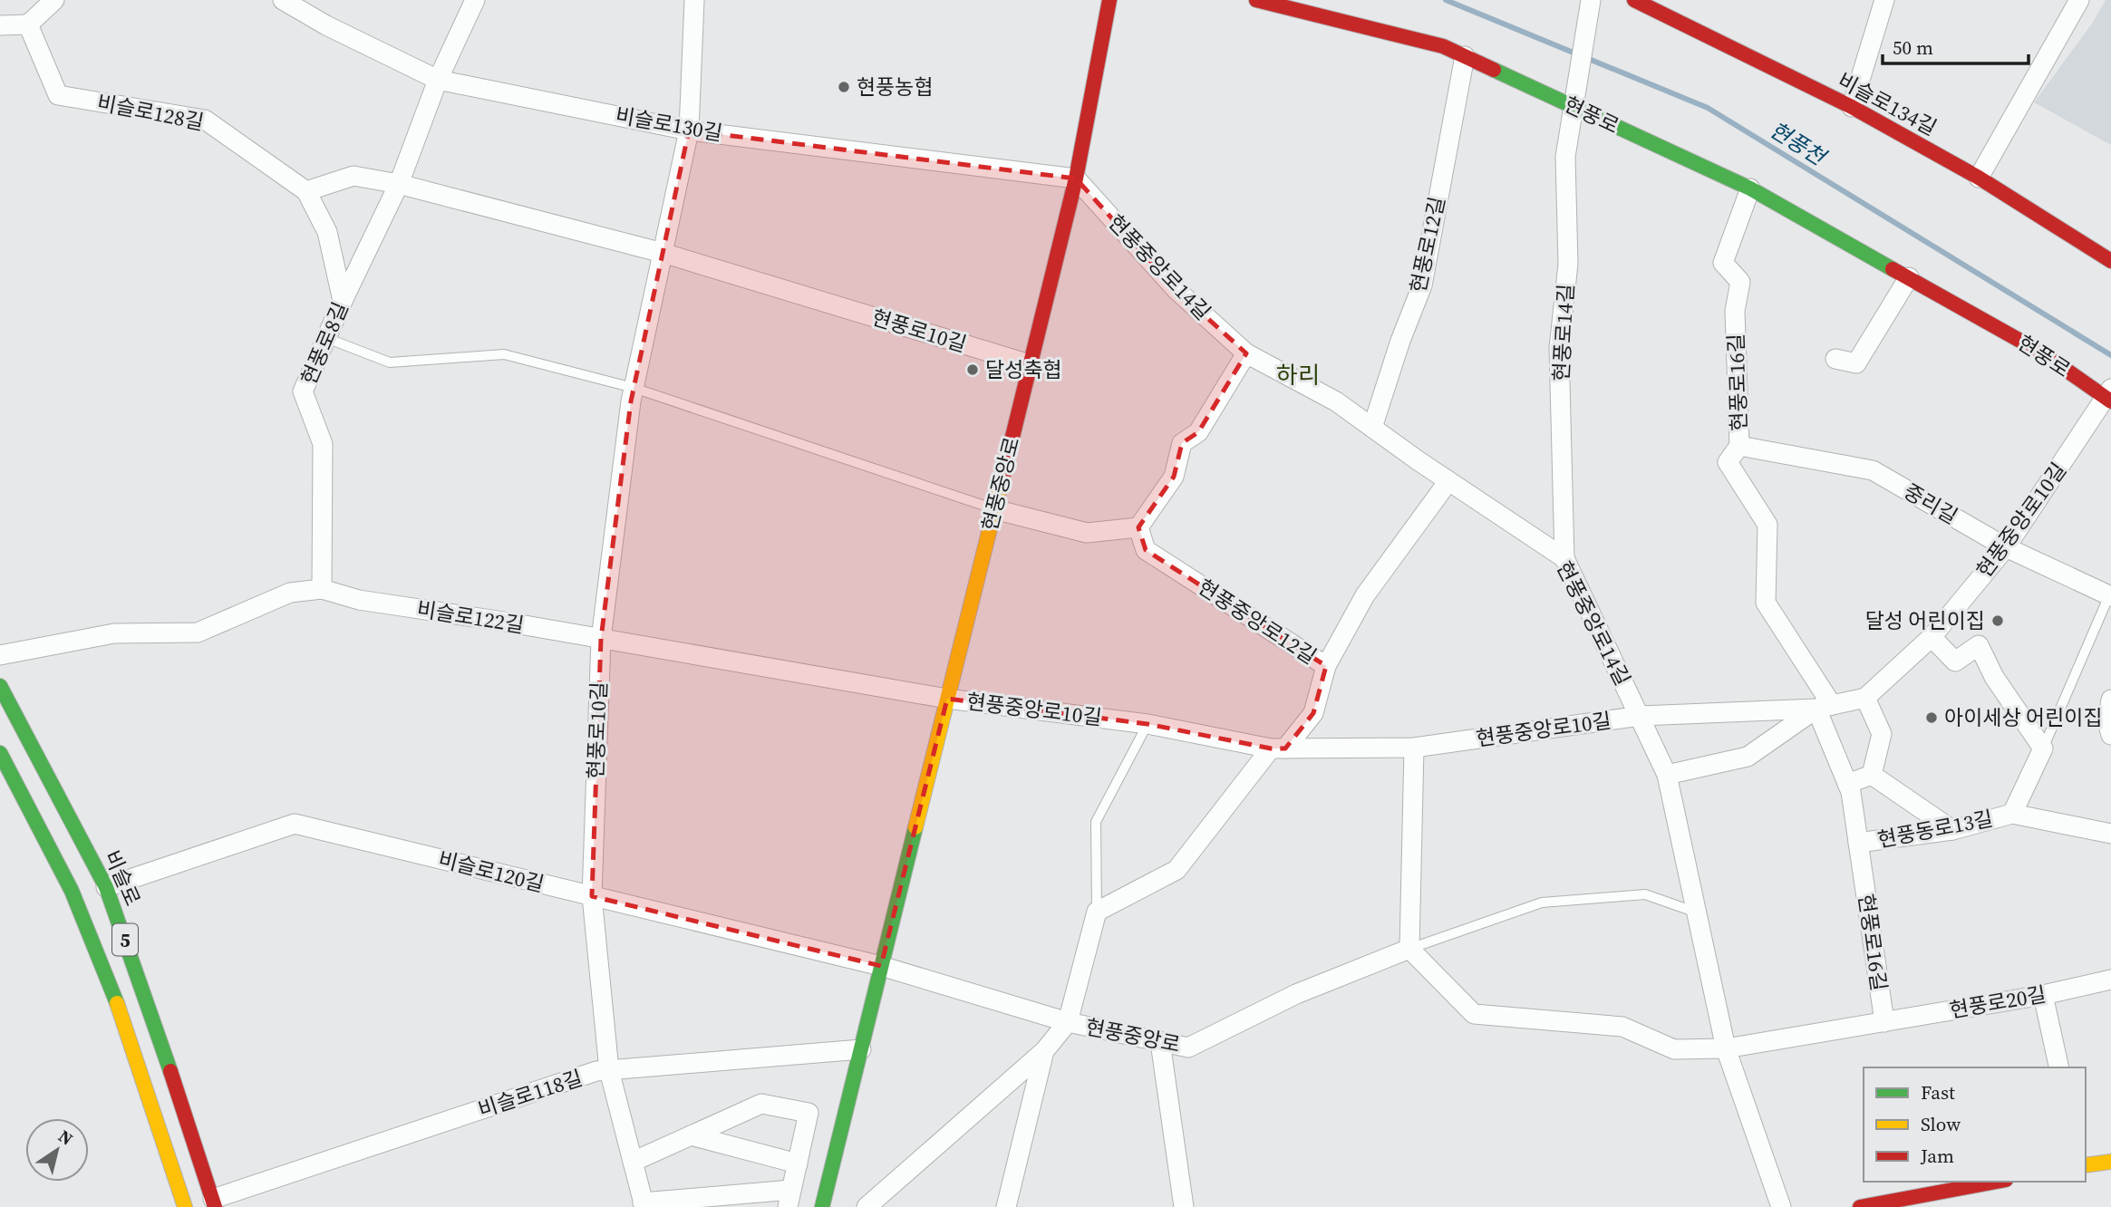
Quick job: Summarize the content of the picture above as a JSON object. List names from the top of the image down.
{
  "streets": {
    "main road": [
      "비슬로134길",
      "현풍로",
      "현풍중앙로",
      "비슬로",
      "5"
    ],
    "street": [
      "비슬로128길",
      "비슬로130길",
      "현풍로12길",
      "현풍중앙로14길",
      "현풍로10길",
      "현풍로14길",
      "현풍로8길",
      "현풍로16길",
      "중리길",
      "현풍중앙로10길",
      "비슬로122길",
      "현풍중앙로12길",
      "현풍동로13길",
      "비슬로120길",
      "현풍로20길",
      "비슬로118길"
    ]
  },
  "crossings": [
    ["현풍로", "현풍로12길"],
    ["현풍로", "현풍로14길"],
    ["현풍로", "현풍로16길"],
    ["현풍로", "현풍중앙로10길"],
    ["비슬로130길", "현풍중앙로14길"],
    ["비슬로130길", "현풍로10길"],
    ["비슬로130길", "현풍로8길"],
    ["비슬로130길", "현풍중앙로"],
    ["현풍로12길", "현풍중앙로14길"],
    ["현풍중앙로14길", "현풍로14길"],
    ["현풍중앙로14길", "현풍중앙로"],
    ["현풍중앙로14길", "현풍중앙로10길"],
    ["현풍중앙로14길", "현풍중앙로12길"],
    ["현풍로10길", "현풍중앙로"],
    ["현풍로10길", "비슬로122길"],
    ["현풍로10길", "비슬로120길"],
    ["현풍로10길", "비슬로118길"],
    ["현풍로8길", "비슬로122길"],
    ["현풍로16길", "중리길"],
    ["현풍로16길", "현풍중앙로10길"],
    ["현풍로16길", "현풍동로13길"],
    ["현풍로16길", "현풍로20길"],
    ["현풍중앙로", "현풍중앙로10길"],
    ["현풍중앙로", "비슬로122길"],
    ["현풍중앙로", "비슬로120길"],
    ["현풍중앙로", "비슬로118길"],
    ["중리길", "현풍중앙로10길"],
    ["현풍중앙로10길", "비슬로122길"],
    ["비슬로120길", "비슬로"],
    ["비슬로", "비슬로118길"]
  ],
  "districts": ["하리"],
  "water": ["현풍천"],
  "places": [
    "현풍농협",
    "달성축협",
    "달성 어린이집",
    "아이세상 어린이집"
  ],
  "legend": ["Fast", "Slow", "Jam"],
  "scale_bar": "50 m",
  "north": "top right"
}
